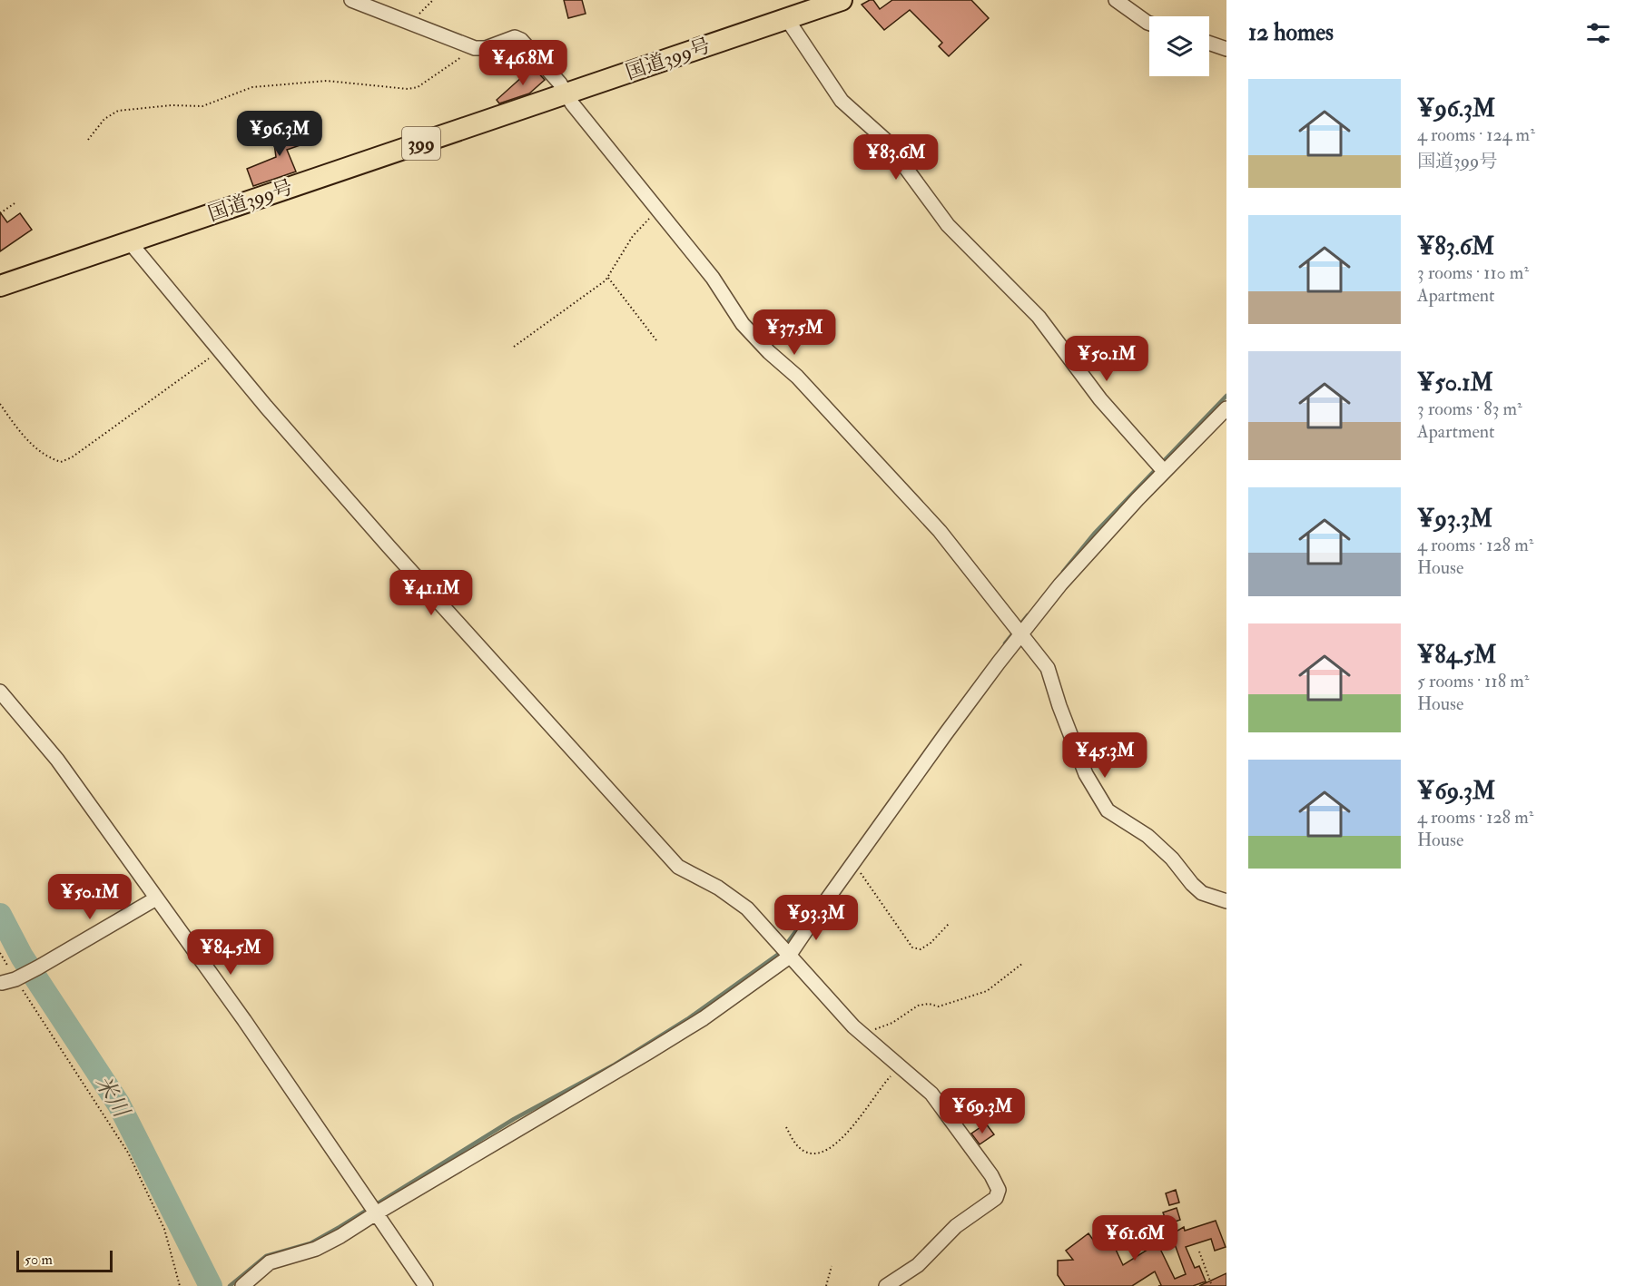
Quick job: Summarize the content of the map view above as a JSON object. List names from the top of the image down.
{
  "streets": {
    "highway": ["国道399号", "399"]
  },
  "water": ["米川"],
  "scale_bar": "50 m",
  "page": {
    "heading": "12 homes",
    "price": [
      "¥46.8M",
      "¥96.3M",
      "¥83.6M",
      "¥37.5M",
      "¥50.1M",
      "¥41.1M",
      "¥45.3M",
      "¥50.1M",
      "¥93.3M",
      "¥84.5M",
      "¥69.3M",
      "¥61.6M"
    ],
    "list": [
      {
        "name": "¥96.3M",
        "note": "4 rooms · 124 m² · 国道399号"
      },
      {
        "name": "¥83.6M",
        "note": "3 rooms · 110 m² · Apartment"
      },
      {
        "name": "¥50.1M",
        "note": "3 rooms · 83 m² · Apartment"
      },
      {
        "name": "¥93.3M",
        "note": "4 rooms · 128 m² · House"
      },
      {
        "name": "¥84.5M",
        "note": "5 rooms · 118 m² · House"
      },
      {
        "name": "¥69.3M",
        "note": "4 rooms · 128 m² · House"
      }
    ],
    "scale": "50 m"
  }
}
